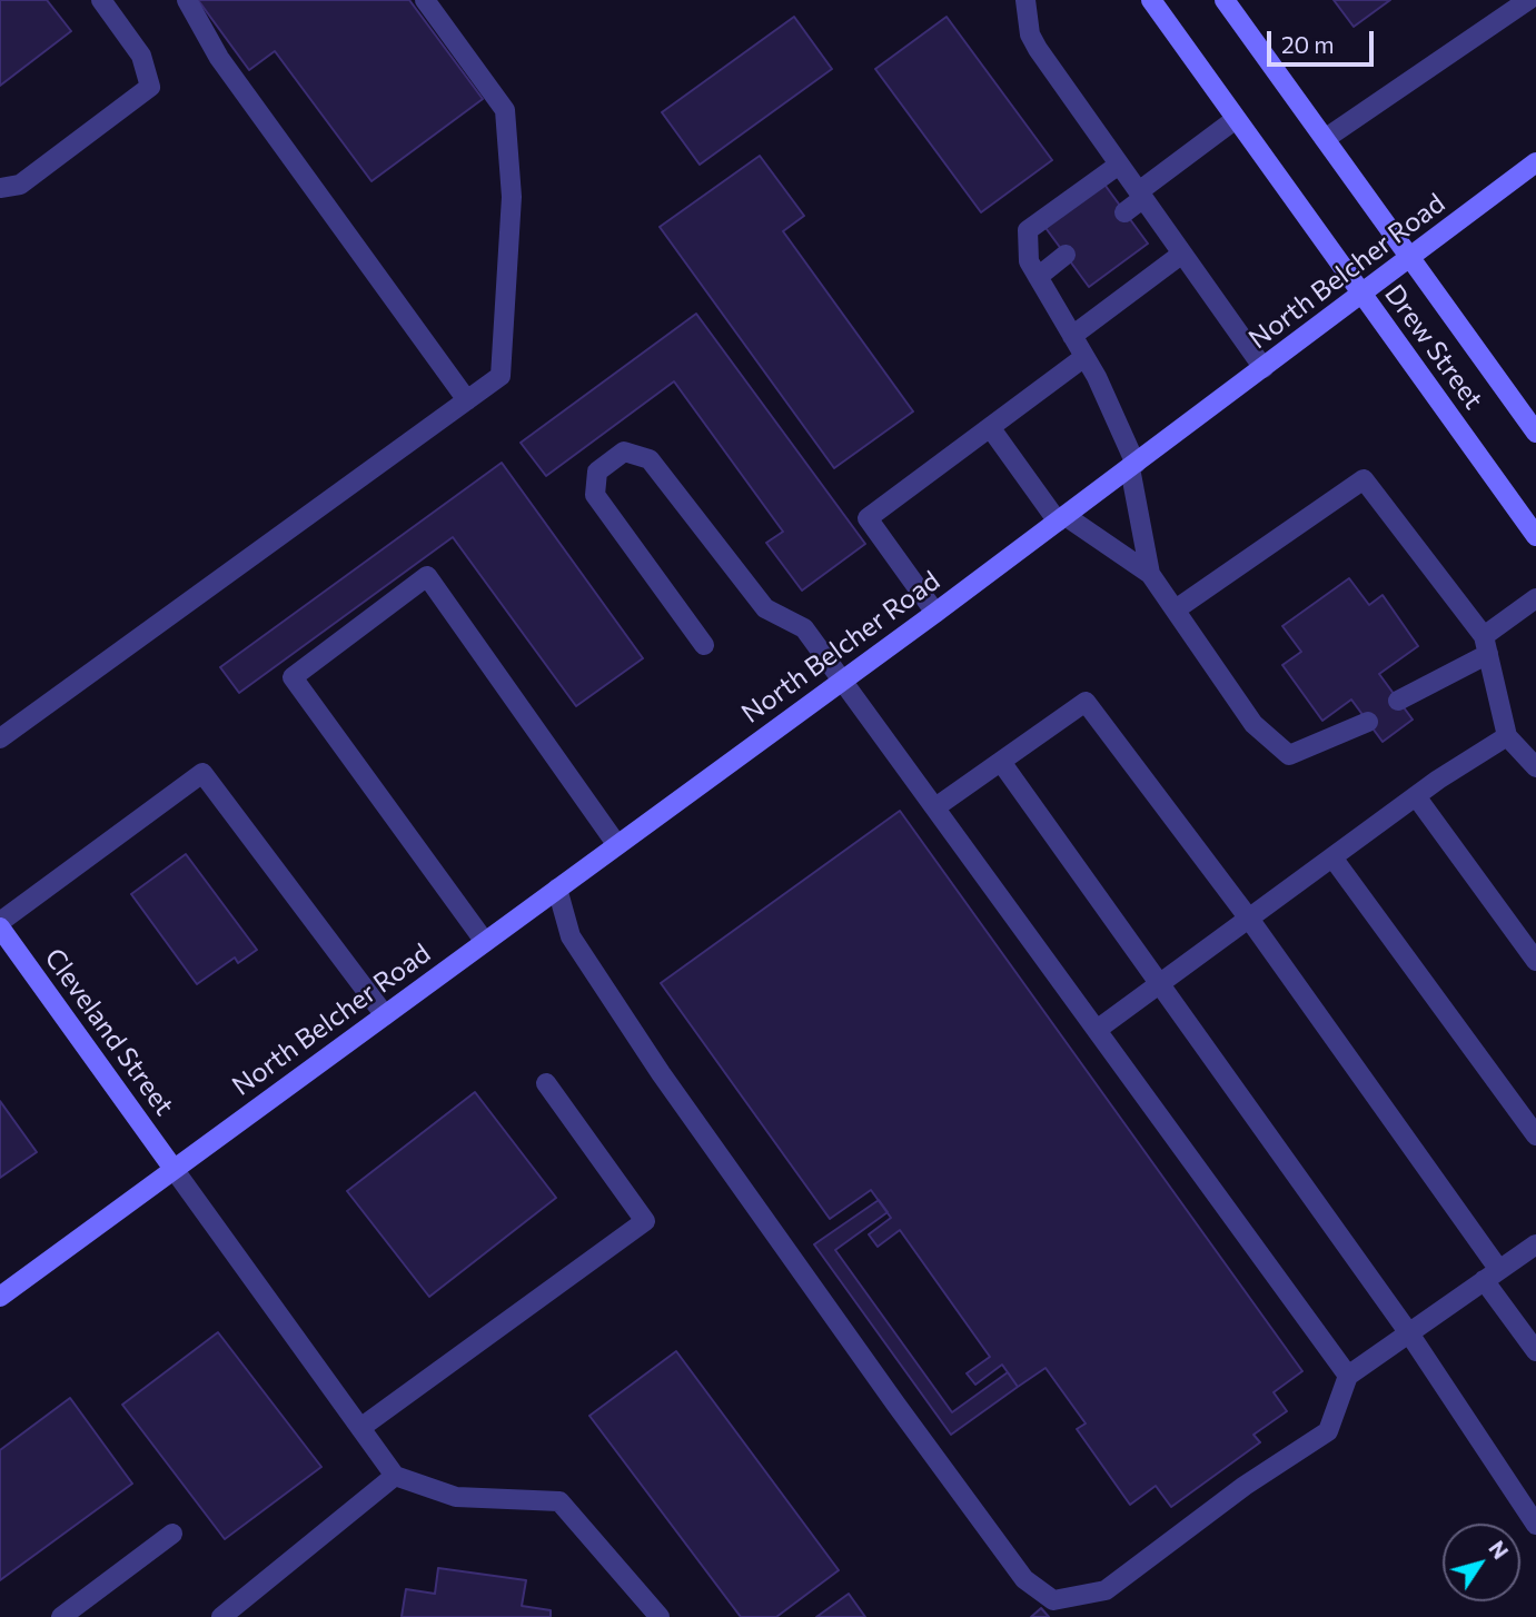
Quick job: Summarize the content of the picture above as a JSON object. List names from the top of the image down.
{
  "streets": {
    "main road": ["North Belcher Road", "Drew Street", "Cleveland Street"]
  },
  "crossings": [
    ["North Belcher Road", "Drew Street"],
    ["North Belcher Road", "Cleveland Street"]
  ],
  "scale_bar": "20 m",
  "north": "top right"
}
